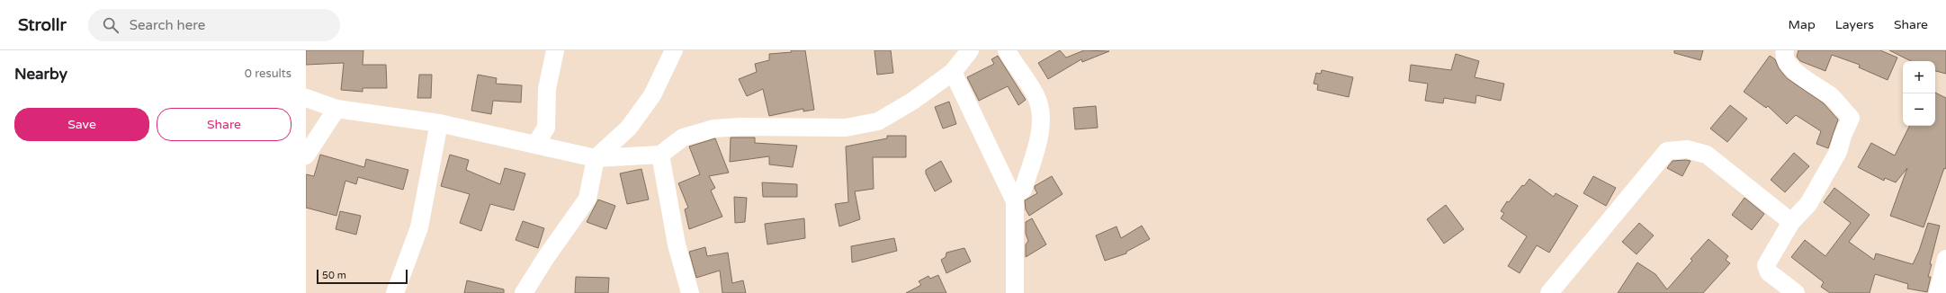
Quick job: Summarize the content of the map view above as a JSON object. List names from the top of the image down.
{
  "scale_bar": "50 m",
  "page": {
    "header": "Strollr",
    "search": "Search here",
    "nav": ["Map", "Layers", "Share"],
    "heading": ["Nearby", "0 results"],
    "map_buttons": ["+", "−"],
    "buttons": ["Save", "Share"],
    "scale": "50 m"
  }
}
